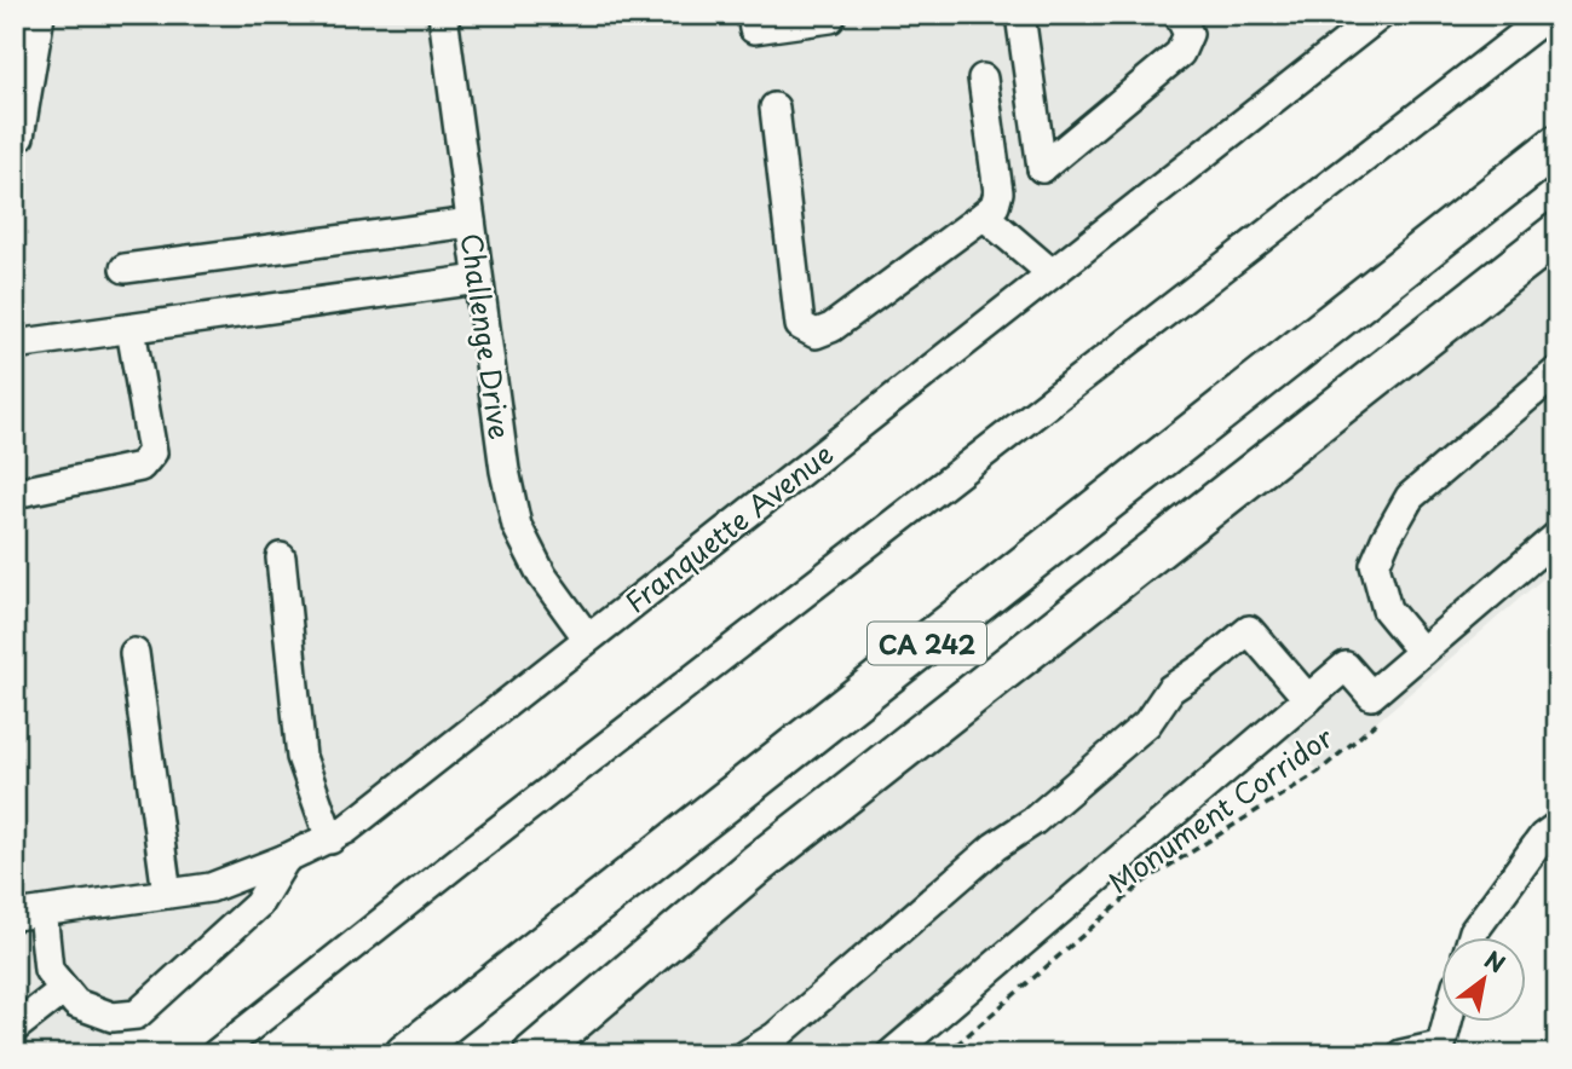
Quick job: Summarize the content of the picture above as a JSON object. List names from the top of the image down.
{
  "streets": {
    "highway": ["CA 242"],
    "street": ["Challenge Drive", "Franquette Avenue"],
    "path": ["Monument Corridor"]
  },
  "crossings": [
    ["Challenge Drive", "Franquette Avenue"]
  ],
  "north": "top right"
}
